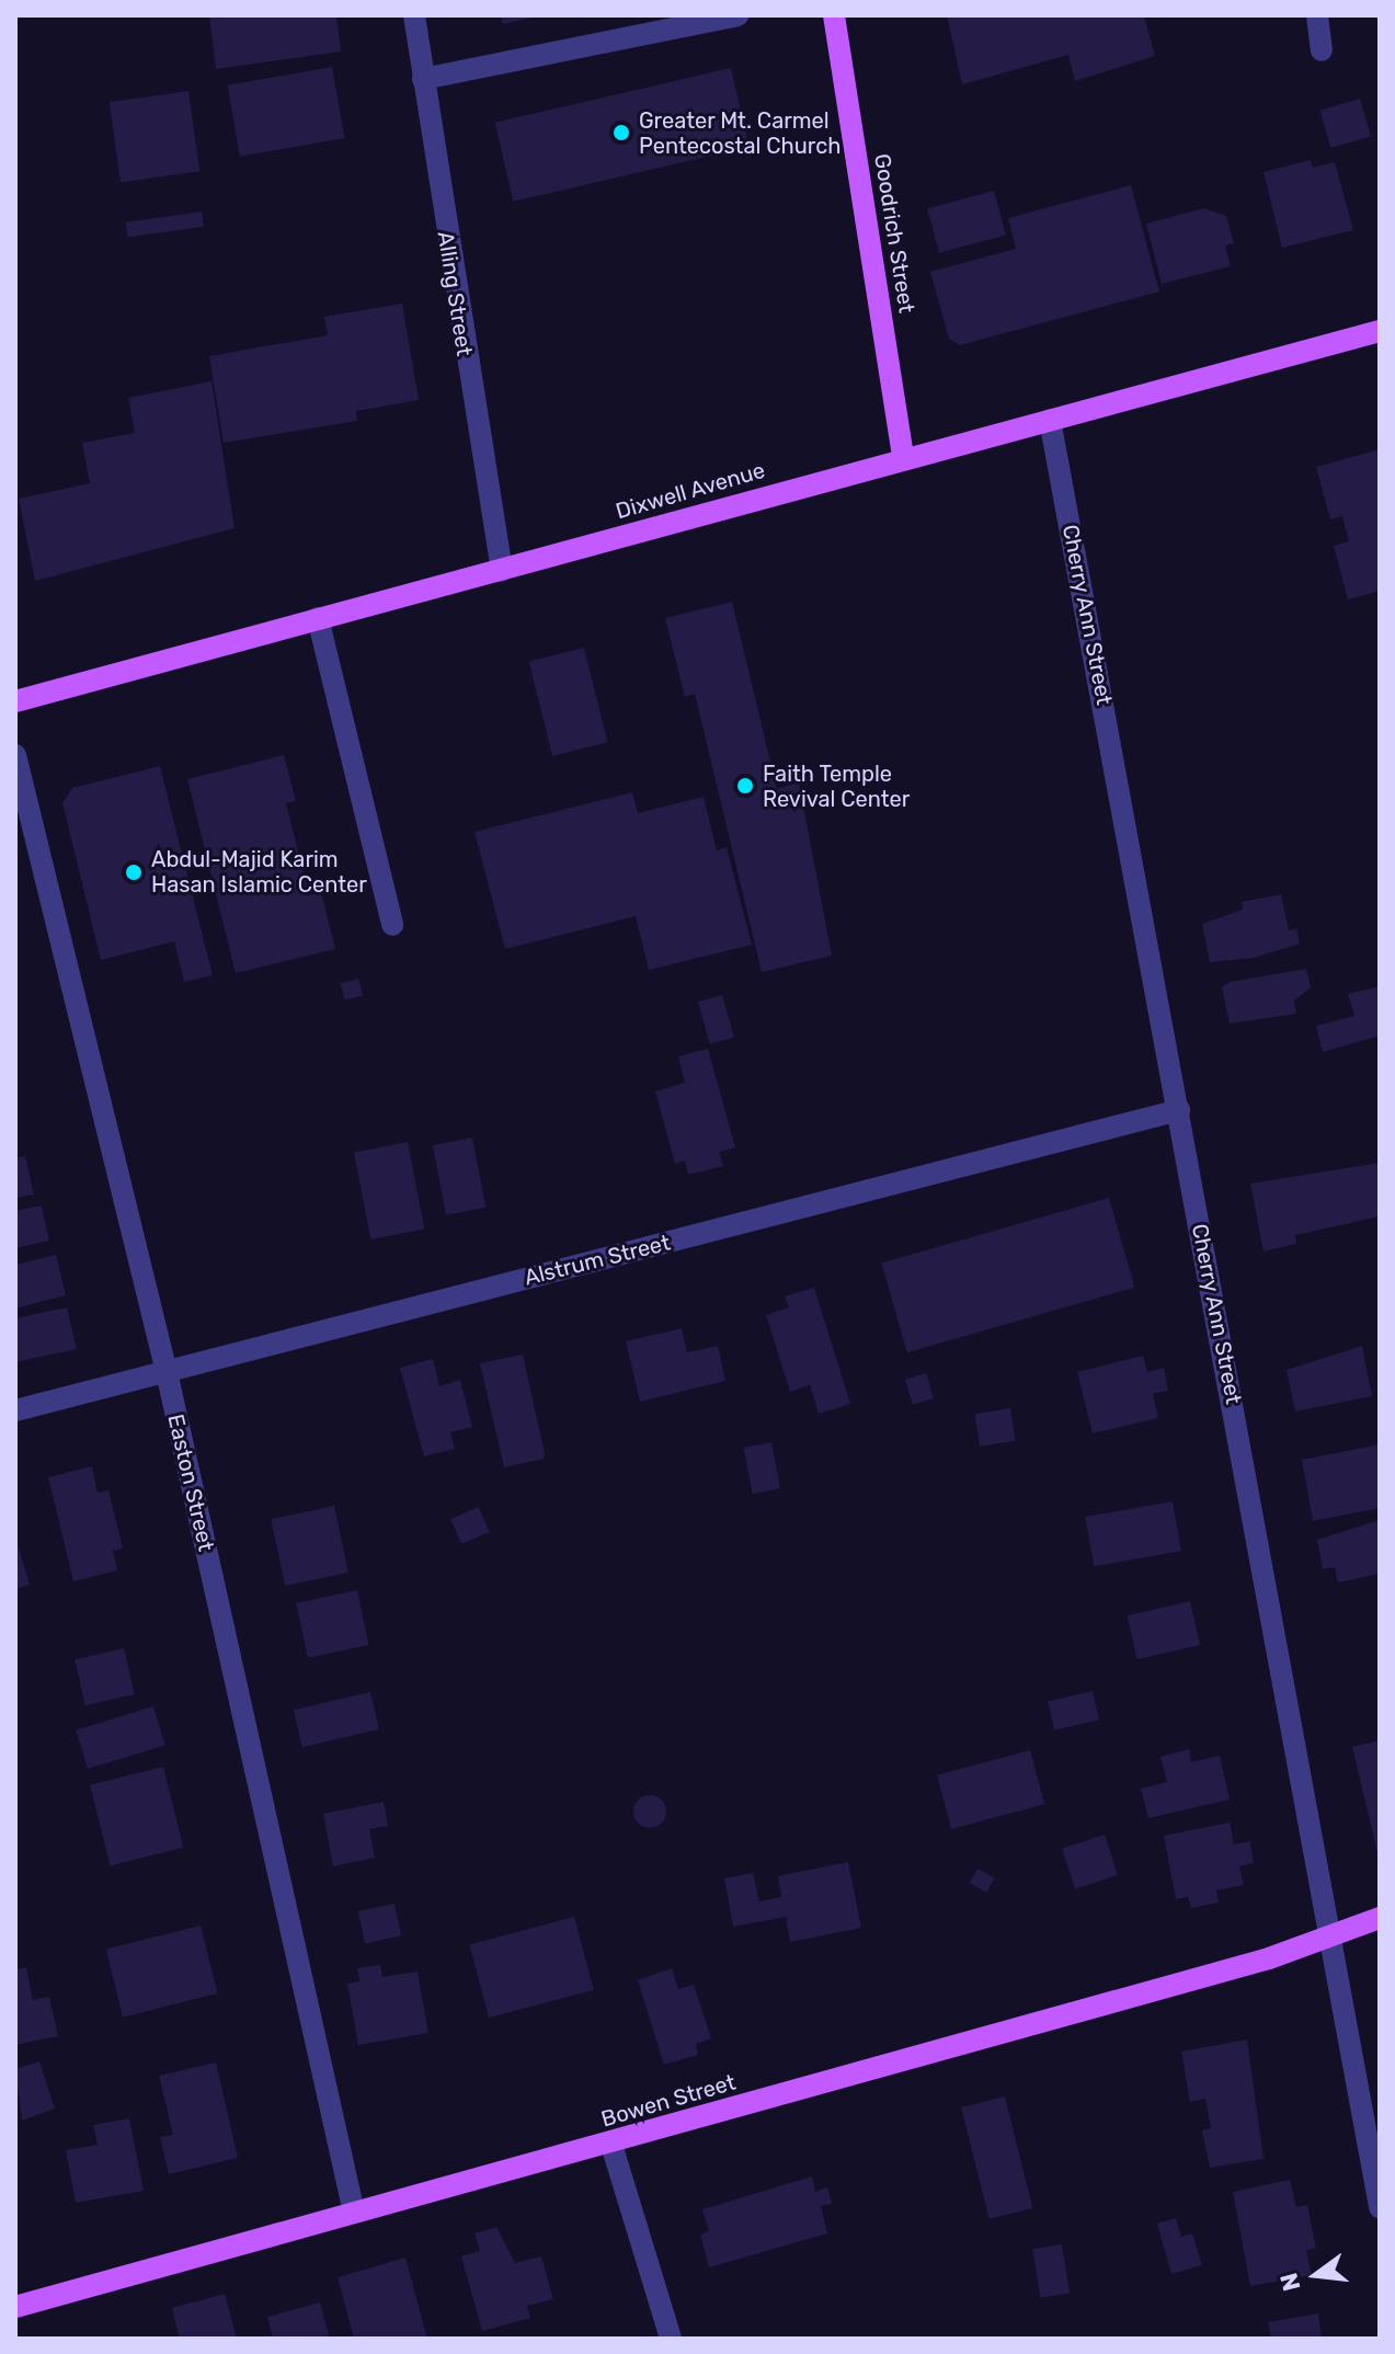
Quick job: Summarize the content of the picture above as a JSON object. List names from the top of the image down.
{
  "streets": {
    "main road": ["Goodrich Street", "Dixwell Avenue", "Bowen Street"],
    "street": [
      "Alling Street",
      "Cherry Ann Street",
      "Alstrum Street",
      "Easton Street"
    ]
  },
  "crossings": [
    ["Goodrich Street", "Dixwell Avenue"],
    ["Alling Street", "Dixwell Avenue"],
    ["Dixwell Avenue", "Cherry Ann Street"],
    ["Cherry Ann Street", "Alstrum Street"],
    ["Cherry Ann Street", "Bowen Street"],
    ["Alstrum Street", "Easton Street"],
    ["Easton Street", "Bowen Street"]
  ],
  "places": ["Greater Mt. Carmel Pentecostal Church", "Faith Temple Revival Center", "Abdul-Majid Karim Hasan Islamic Center"],
  "north": "left"
}
